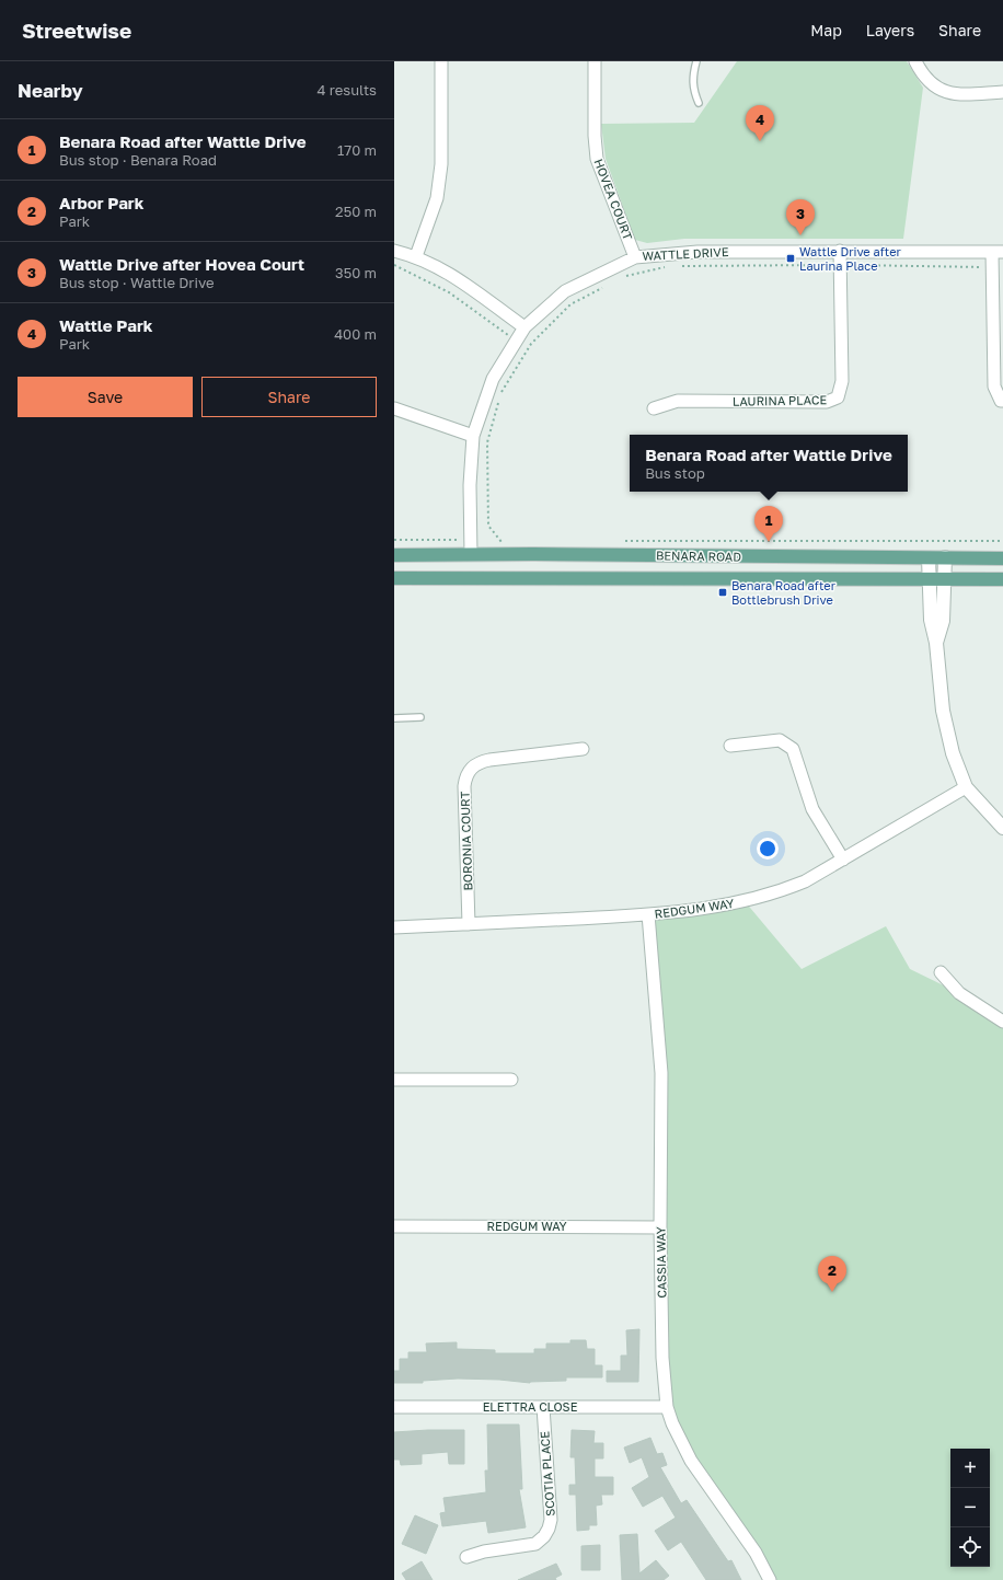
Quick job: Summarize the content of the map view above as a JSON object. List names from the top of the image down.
{
  "streets": {
    "main road": ["BENARA ROAD"],
    "street": [
      "HOVEA COURT",
      "WATTLE DRIVE",
      "LAURINA PLACE",
      "BORONIA COURT",
      "REDGUM WAY",
      "CASSIA WAY",
      "ELETTRA CLOSE",
      "SCOTIA PLACE"
    ]
  },
  "crossings": [
    ["HOVEA COURT", "WATTLE DRIVE"],
    ["WATTLE DRIVE", "LAURINA PLACE"],
    ["WATTLE DRIVE", "BENARA ROAD"],
    ["BORONIA COURT", "REDGUM WAY"],
    ["REDGUM WAY", "CASSIA WAY"],
    ["CASSIA WAY", "ELETTRA CLOSE"],
    ["ELETTRA CLOSE", "SCOTIA PLACE"]
  ],
  "places": {
    "transit": ["Wattle Drive after Laurina Place", "Benara Road after Bottlebrush Drive"]
  },
  "page": {
    "header": "Streetwise",
    "nav": ["Map", "Layers", "Share"],
    "heading": ["Nearby", "4 results"],
    "pins": [
      "4",
      "3",
      "1",
      "2"
    ],
    "list": [
      {
        "mark": "1",
        "name": "Benara Road after Wattle Drive",
        "note": "Bus stop · Benara Road",
        "value": "170 m"
      },
      {
        "mark": "2",
        "name": "Arbor Park",
        "note": "Park",
        "value": "250 m"
      },
      {
        "mark": "3",
        "name": "Wattle Drive after Hovea Court",
        "note": "Bus stop · Wattle Drive",
        "value": "350 m"
      },
      {
        "mark": "4",
        "name": "Wattle Park",
        "note": "Park",
        "value": "400 m"
      }
    ],
    "buttons": ["Save", "Share"],
    "popup": ["Benara Road after Wattle Drive", "Bus stop"],
    "map_buttons": ["+", "−"]
  }
}
